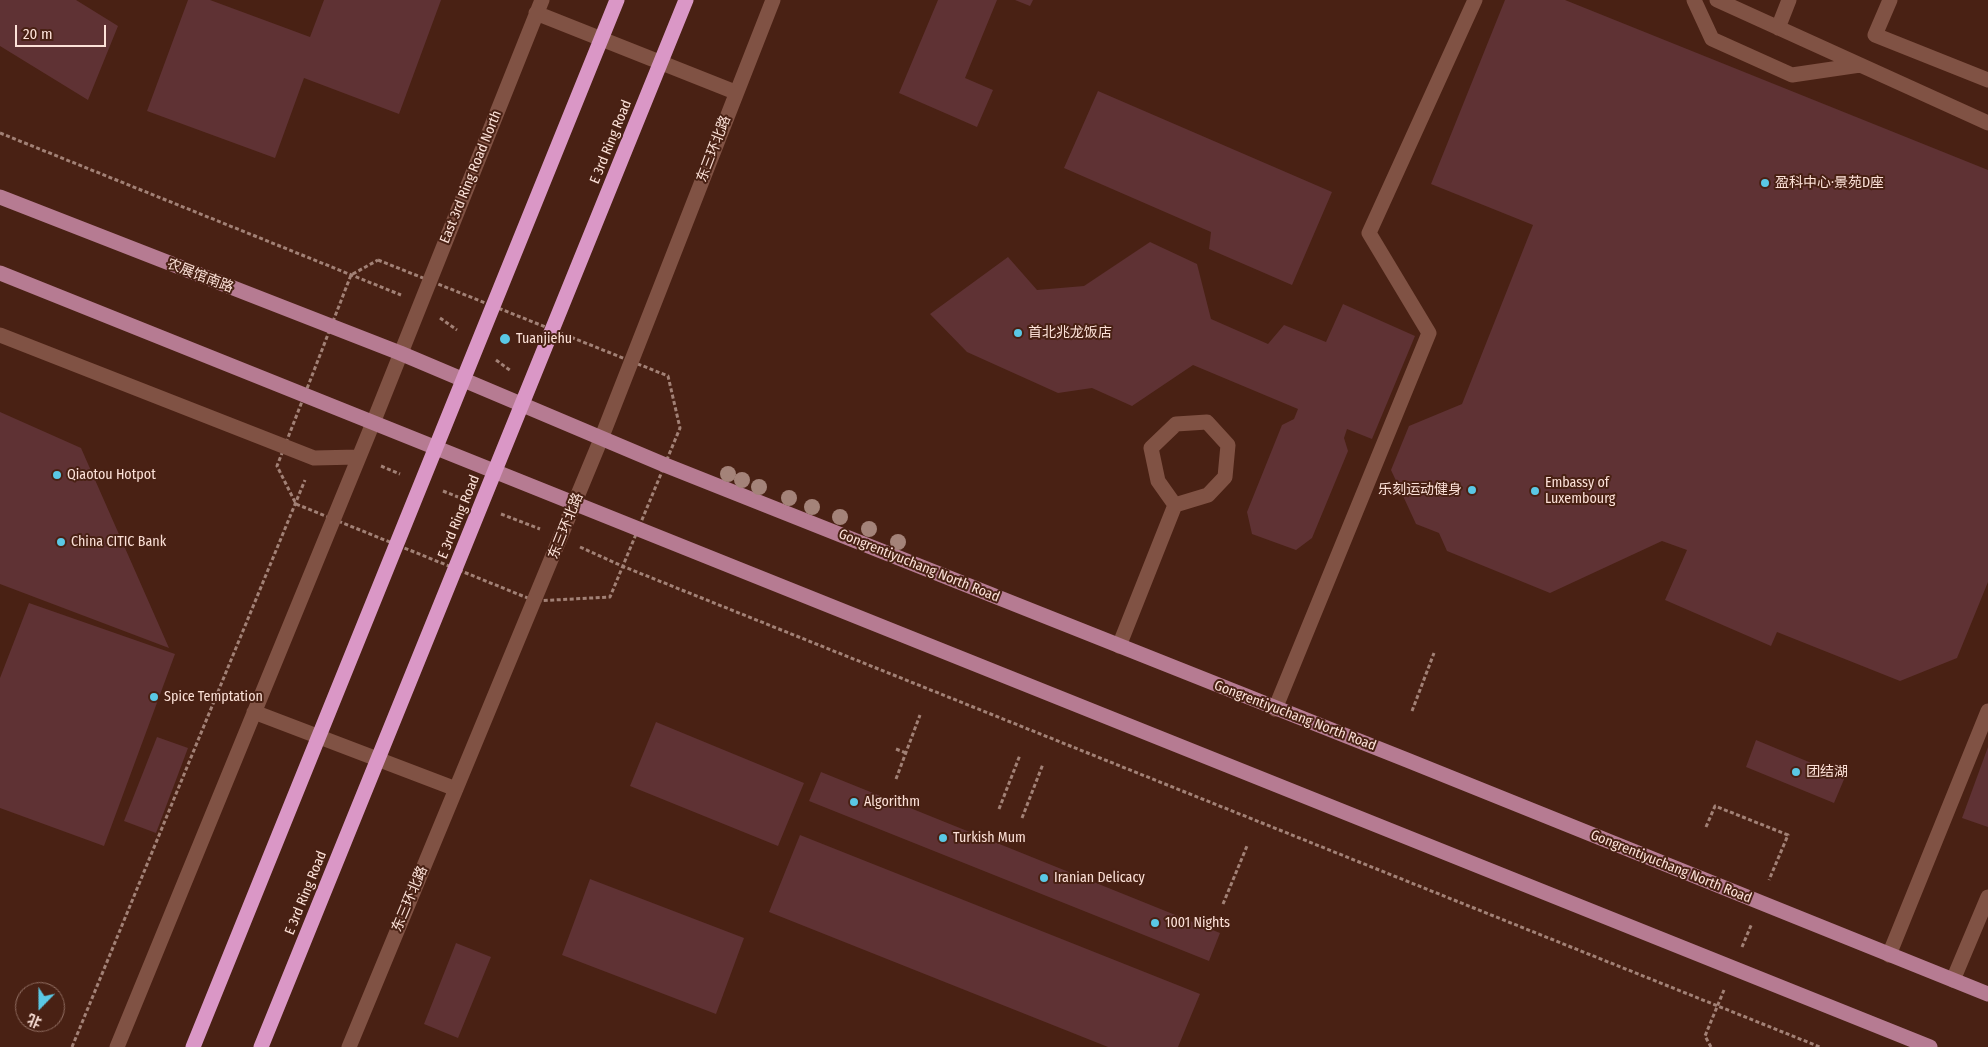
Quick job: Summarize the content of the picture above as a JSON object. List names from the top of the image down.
{
  "streets": {
    "highway": ["E 3rd Ring Road"],
    "main road": ["农展馆南路", "Gongrentiyuchang North Road"],
    "street": ["东三环北路", "East 3rd Ring Road North"]
  },
  "crossings": [
    ["东三环北路", "农展馆南路"],
    ["东三环北路", "Gongrentiyuchang North Road"],
    ["East 3rd Ring Road North", "农展馆南路"],
    ["农展馆南路", "Gongrentiyuchang North Road"]
  ],
  "places": [
    "盈科中心·景苑D座",
    "首北兆龙饭店",
    "Tuanjiehu",
    "Qiaotou Hotpot",
    "乐刻运动健身",
    "Embassy of Luxembourg",
    "China CITIC Bank",
    "Spice Temptation",
    "团结湖",
    "Algorithm",
    "Turkish Mum",
    "Iranian Delicacy",
    "1001 Nights"
  ],
  "scale_bar": "20 m",
  "north": "bottom"
}
